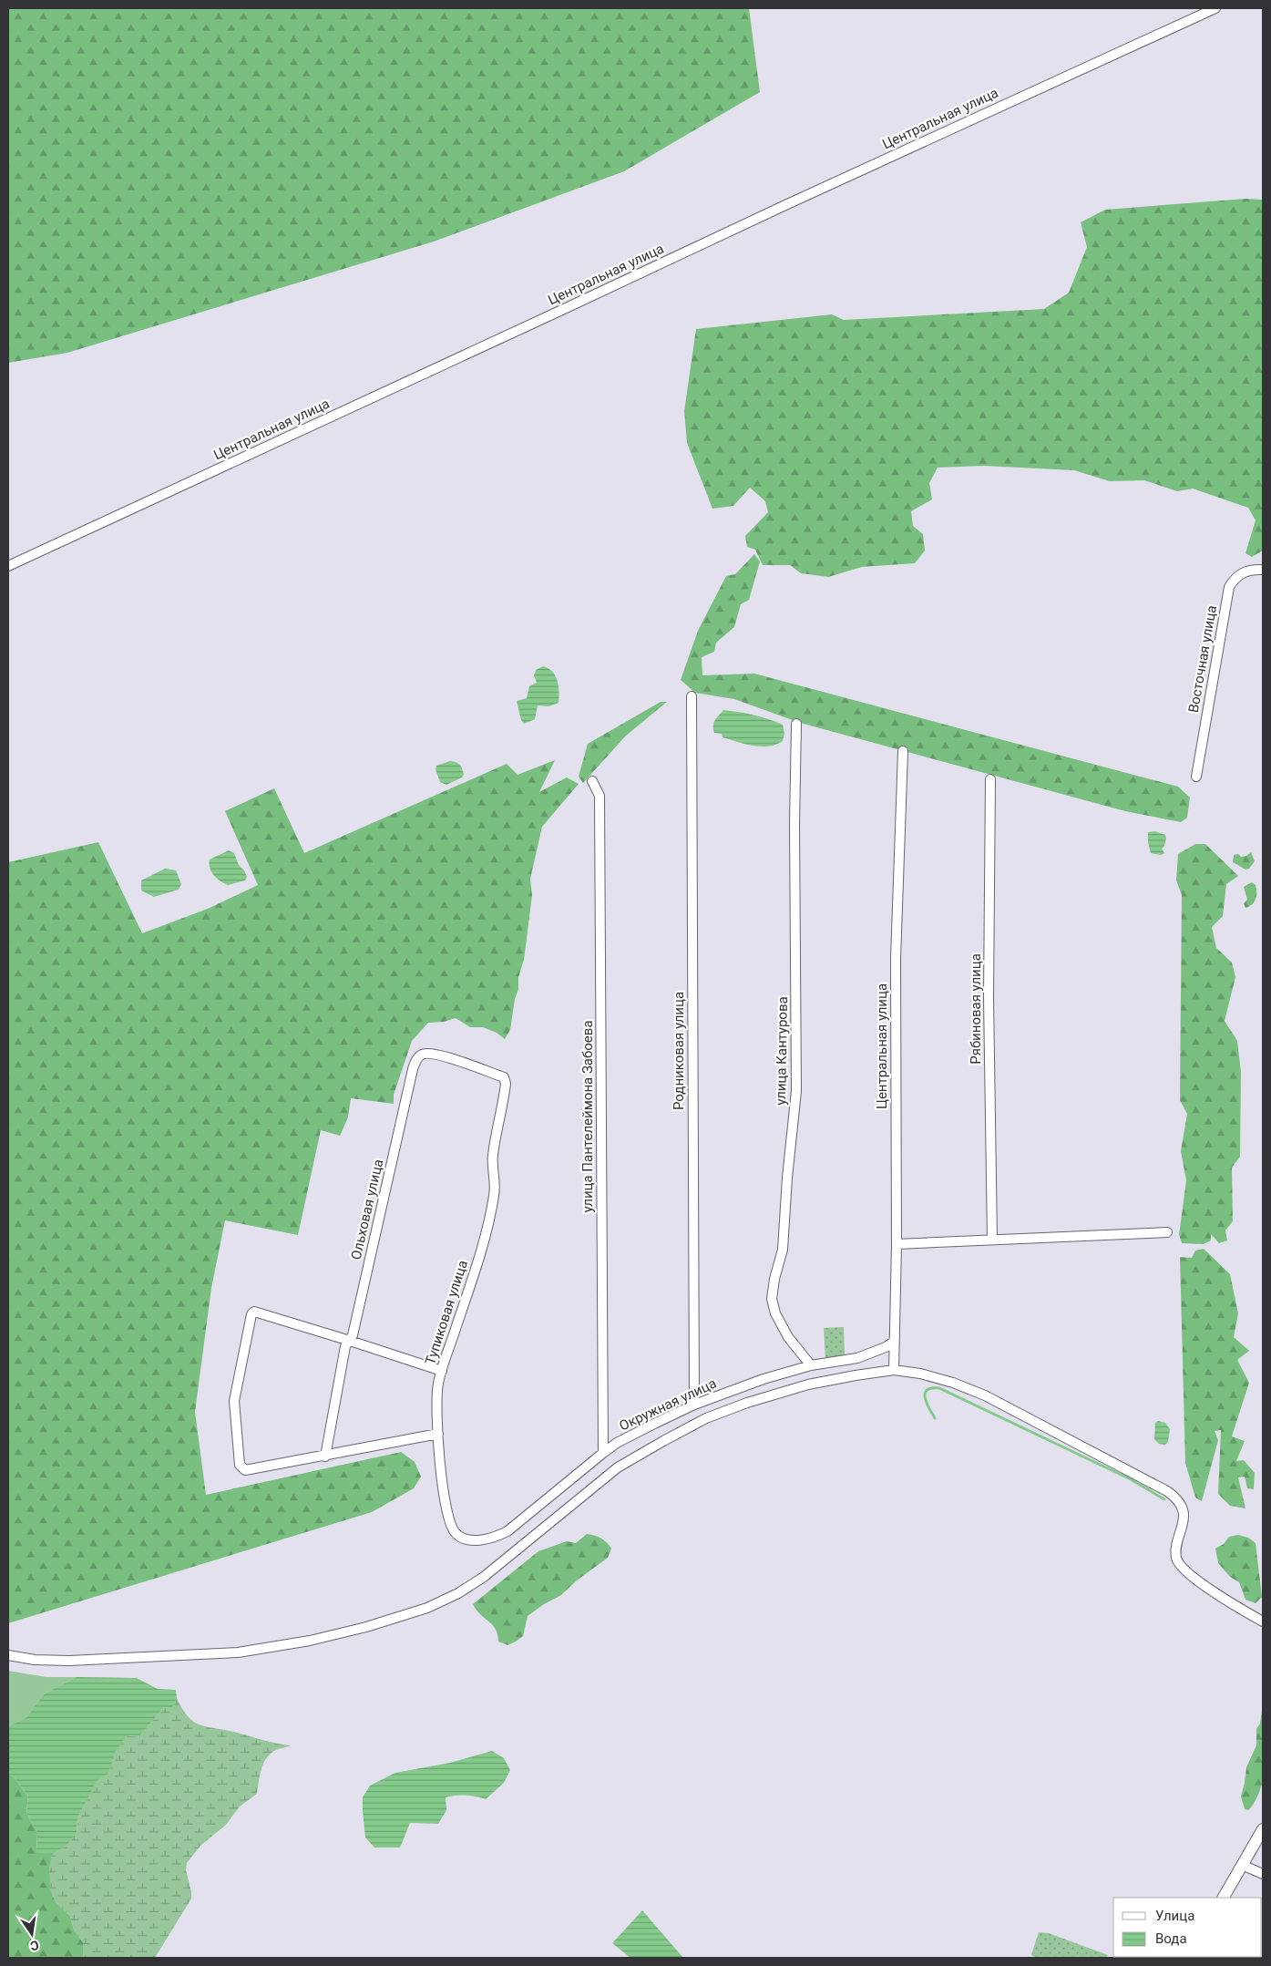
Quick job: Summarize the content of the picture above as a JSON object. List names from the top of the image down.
{
  "streets": {
    "street": [
      "Центральная улица",
      "Восточная улица",
      "Рябиновая улица",
      "Родниковая улица",
      "улица Кантурова",
      "улица Пантелеймона Забоева",
      "Ольховая улица",
      "Тупиковая улица",
      "Окружная улица"
    ]
  },
  "crossings": [
    ["Центральная улица", "Окружная улица"],
    ["Родниковая улица", "Окружная улица"],
    ["улица Кантурова", "Окружная улица"],
    ["улица Пантелеймона Забоева", "Окружная улица"],
    ["Ольховая улица", "Тупиковая улица"],
    ["Тупиковая улица", "Окружная улица"]
  ],
  "legend": ["Улица", "Вода"],
  "north": "bottom"
}
